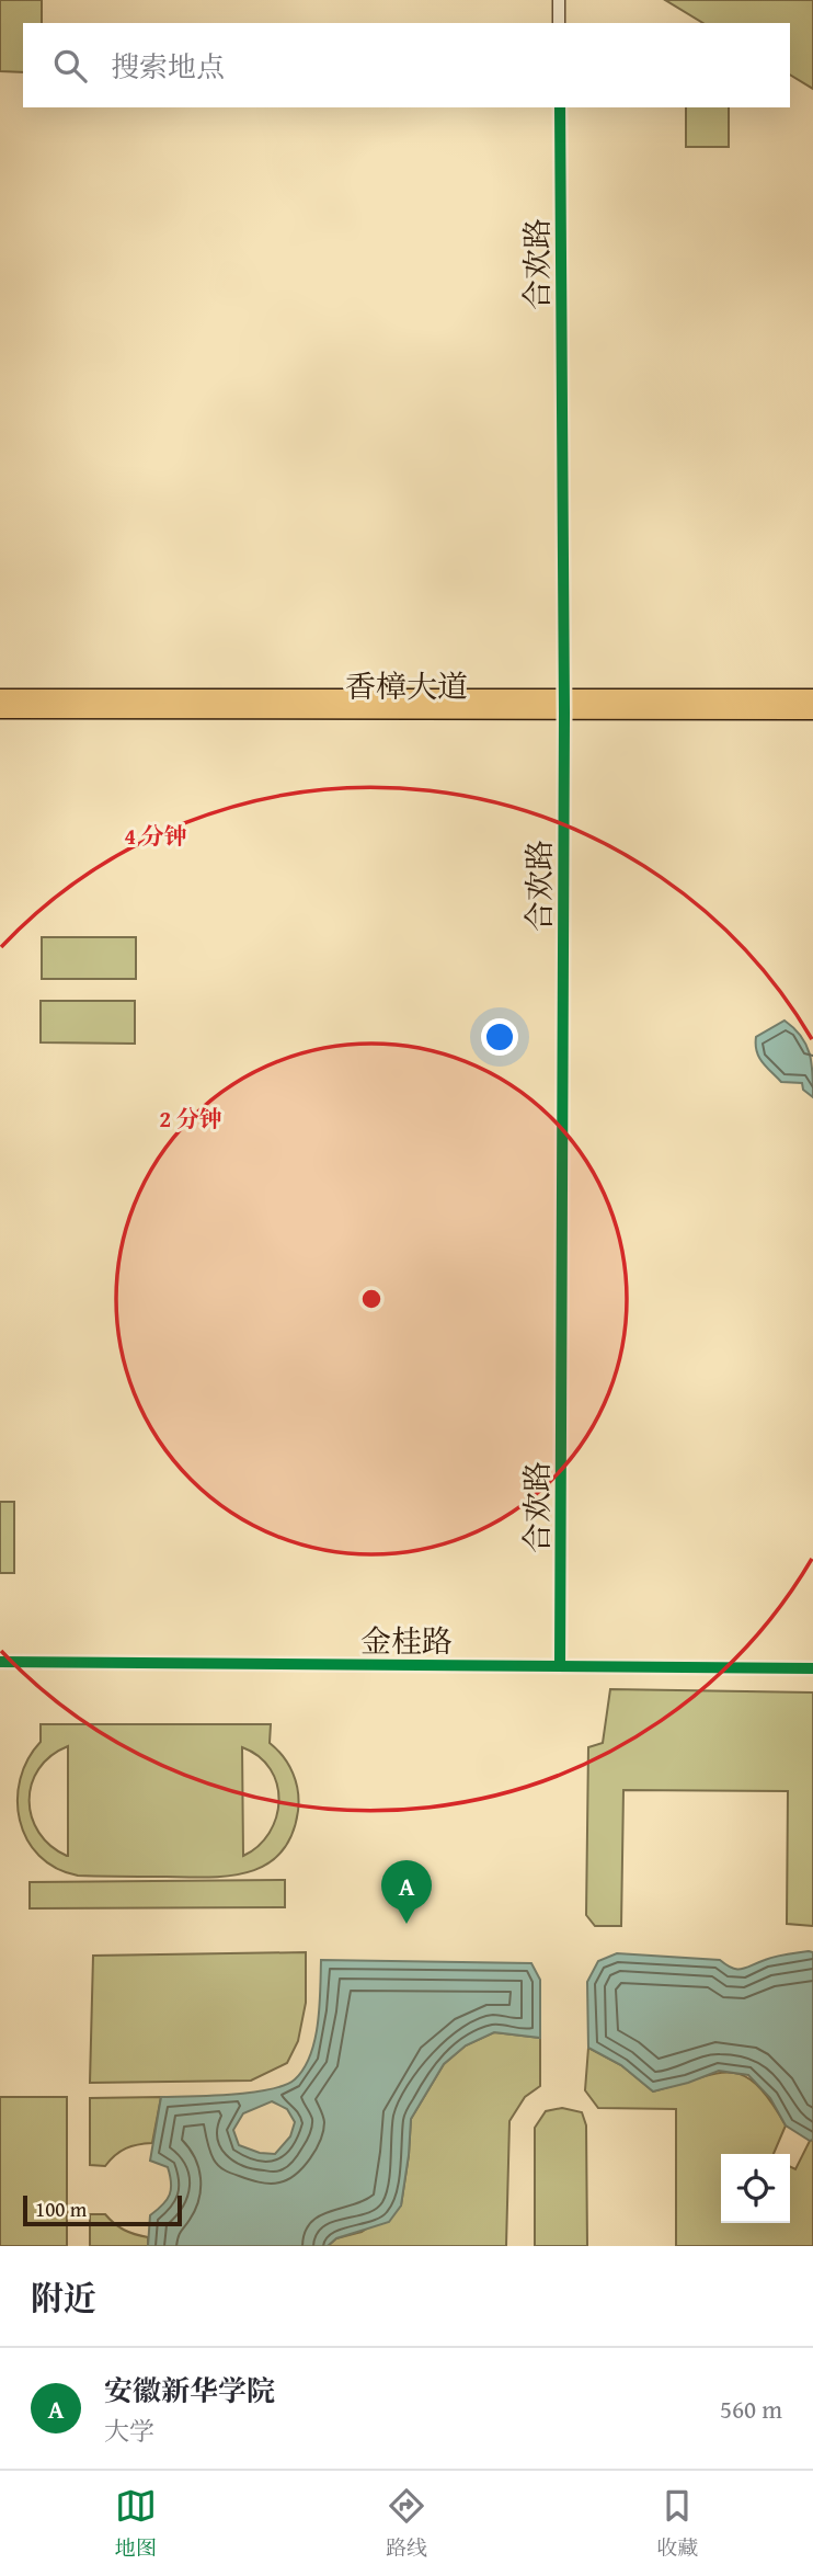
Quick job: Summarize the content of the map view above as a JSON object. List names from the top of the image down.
{
  "streets": {
    "main road": ["香樟大道"],
    "street": ["合欢路", "金桂路"]
  },
  "crossings": [
    ["合欢路", "香樟大道"],
    ["合欢路", "金桂路"]
  ],
  "scale_bar": "100 m",
  "page": {
    "search": "搜索地点",
    "pins": "A",
    "scale": "100 m",
    "heading": "附近",
    "list": [
      {
        "mark": "A",
        "name": "安徽新华学院",
        "note": "大学",
        "value": "560 m"
      }
    ],
    "nav": ["地图", "路线", "收藏"]
  },
  "rings": ["4 分钟", "2 分钟"]
}
